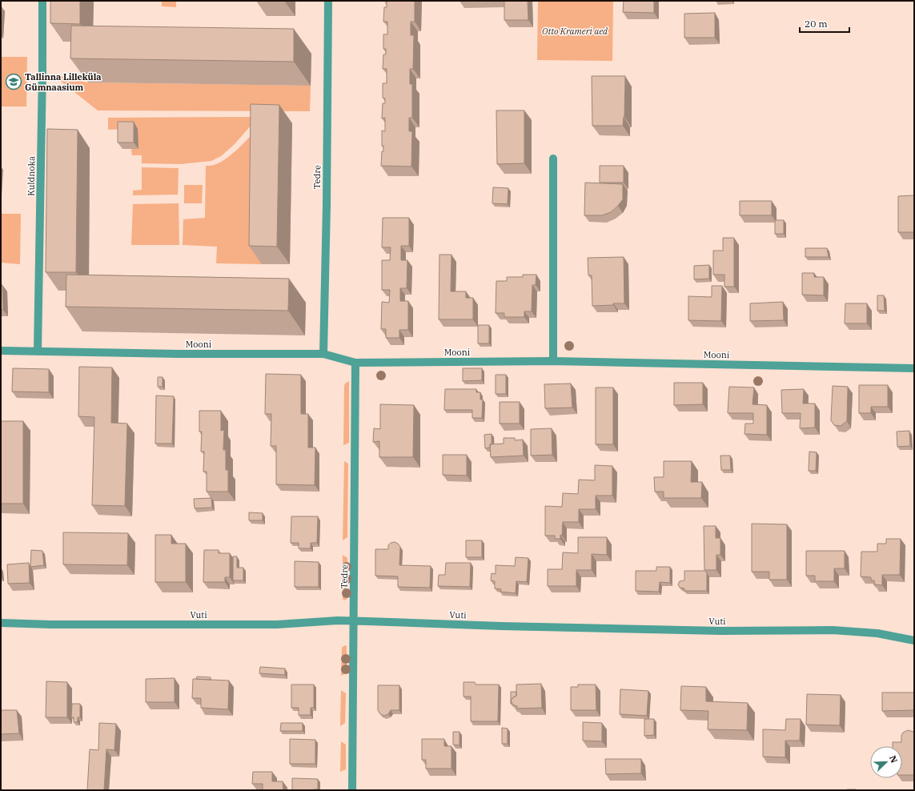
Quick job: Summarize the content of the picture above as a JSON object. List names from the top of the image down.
{
  "streets": {
    "street": [
      "Kuldnoka",
      "Tedre",
      "Mooni",
      "Vuti"
    ]
  },
  "crossings": [
    ["Kuldnoka", "Mooni"],
    ["Tedre", "Mooni"],
    ["Tedre", "Vuti"]
  ],
  "parks": ["Otto Krameri aed"],
  "places": {
    "school or university": ["Tallinna Lilleküla Gümnaasium"]
  },
  "scale_bar": "20 m",
  "north": "top right"
}
